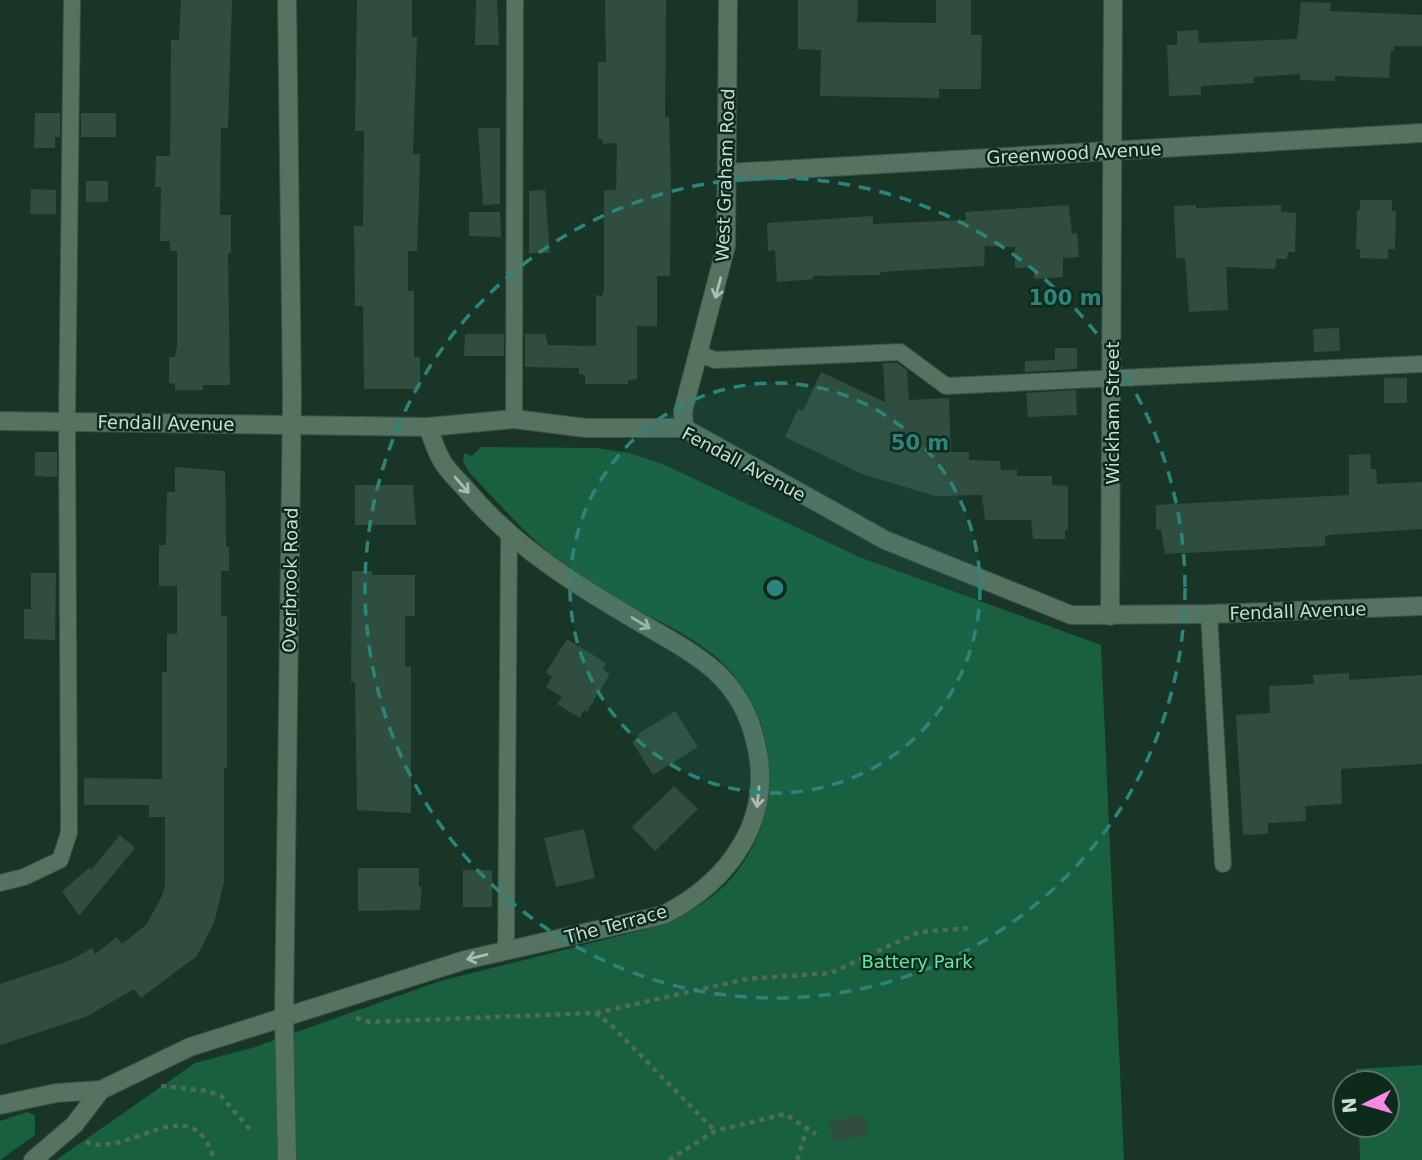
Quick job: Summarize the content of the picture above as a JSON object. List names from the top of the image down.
{
  "streets": {
    "street": [
      "Greenwood Avenue",
      "West Graham Road",
      "Wickham Street",
      "Fendall Avenue",
      "Overbrook Road",
      "The Terrace"
    ]
  },
  "crossings": [
    ["Greenwood Avenue", "West Graham Road"],
    ["Greenwood Avenue", "Wickham Street"],
    ["West Graham Road", "Fendall Avenue"],
    ["Wickham Street", "Fendall Avenue"],
    ["Fendall Avenue", "Overbrook Road"],
    ["Fendall Avenue", "The Terrace"],
    ["Overbrook Road", "The Terrace"]
  ],
  "one_way": ["West Graham Road"],
  "parks": ["Battery Park"],
  "north": "left",
  "rings": ["100 m", "50 m"]
}
